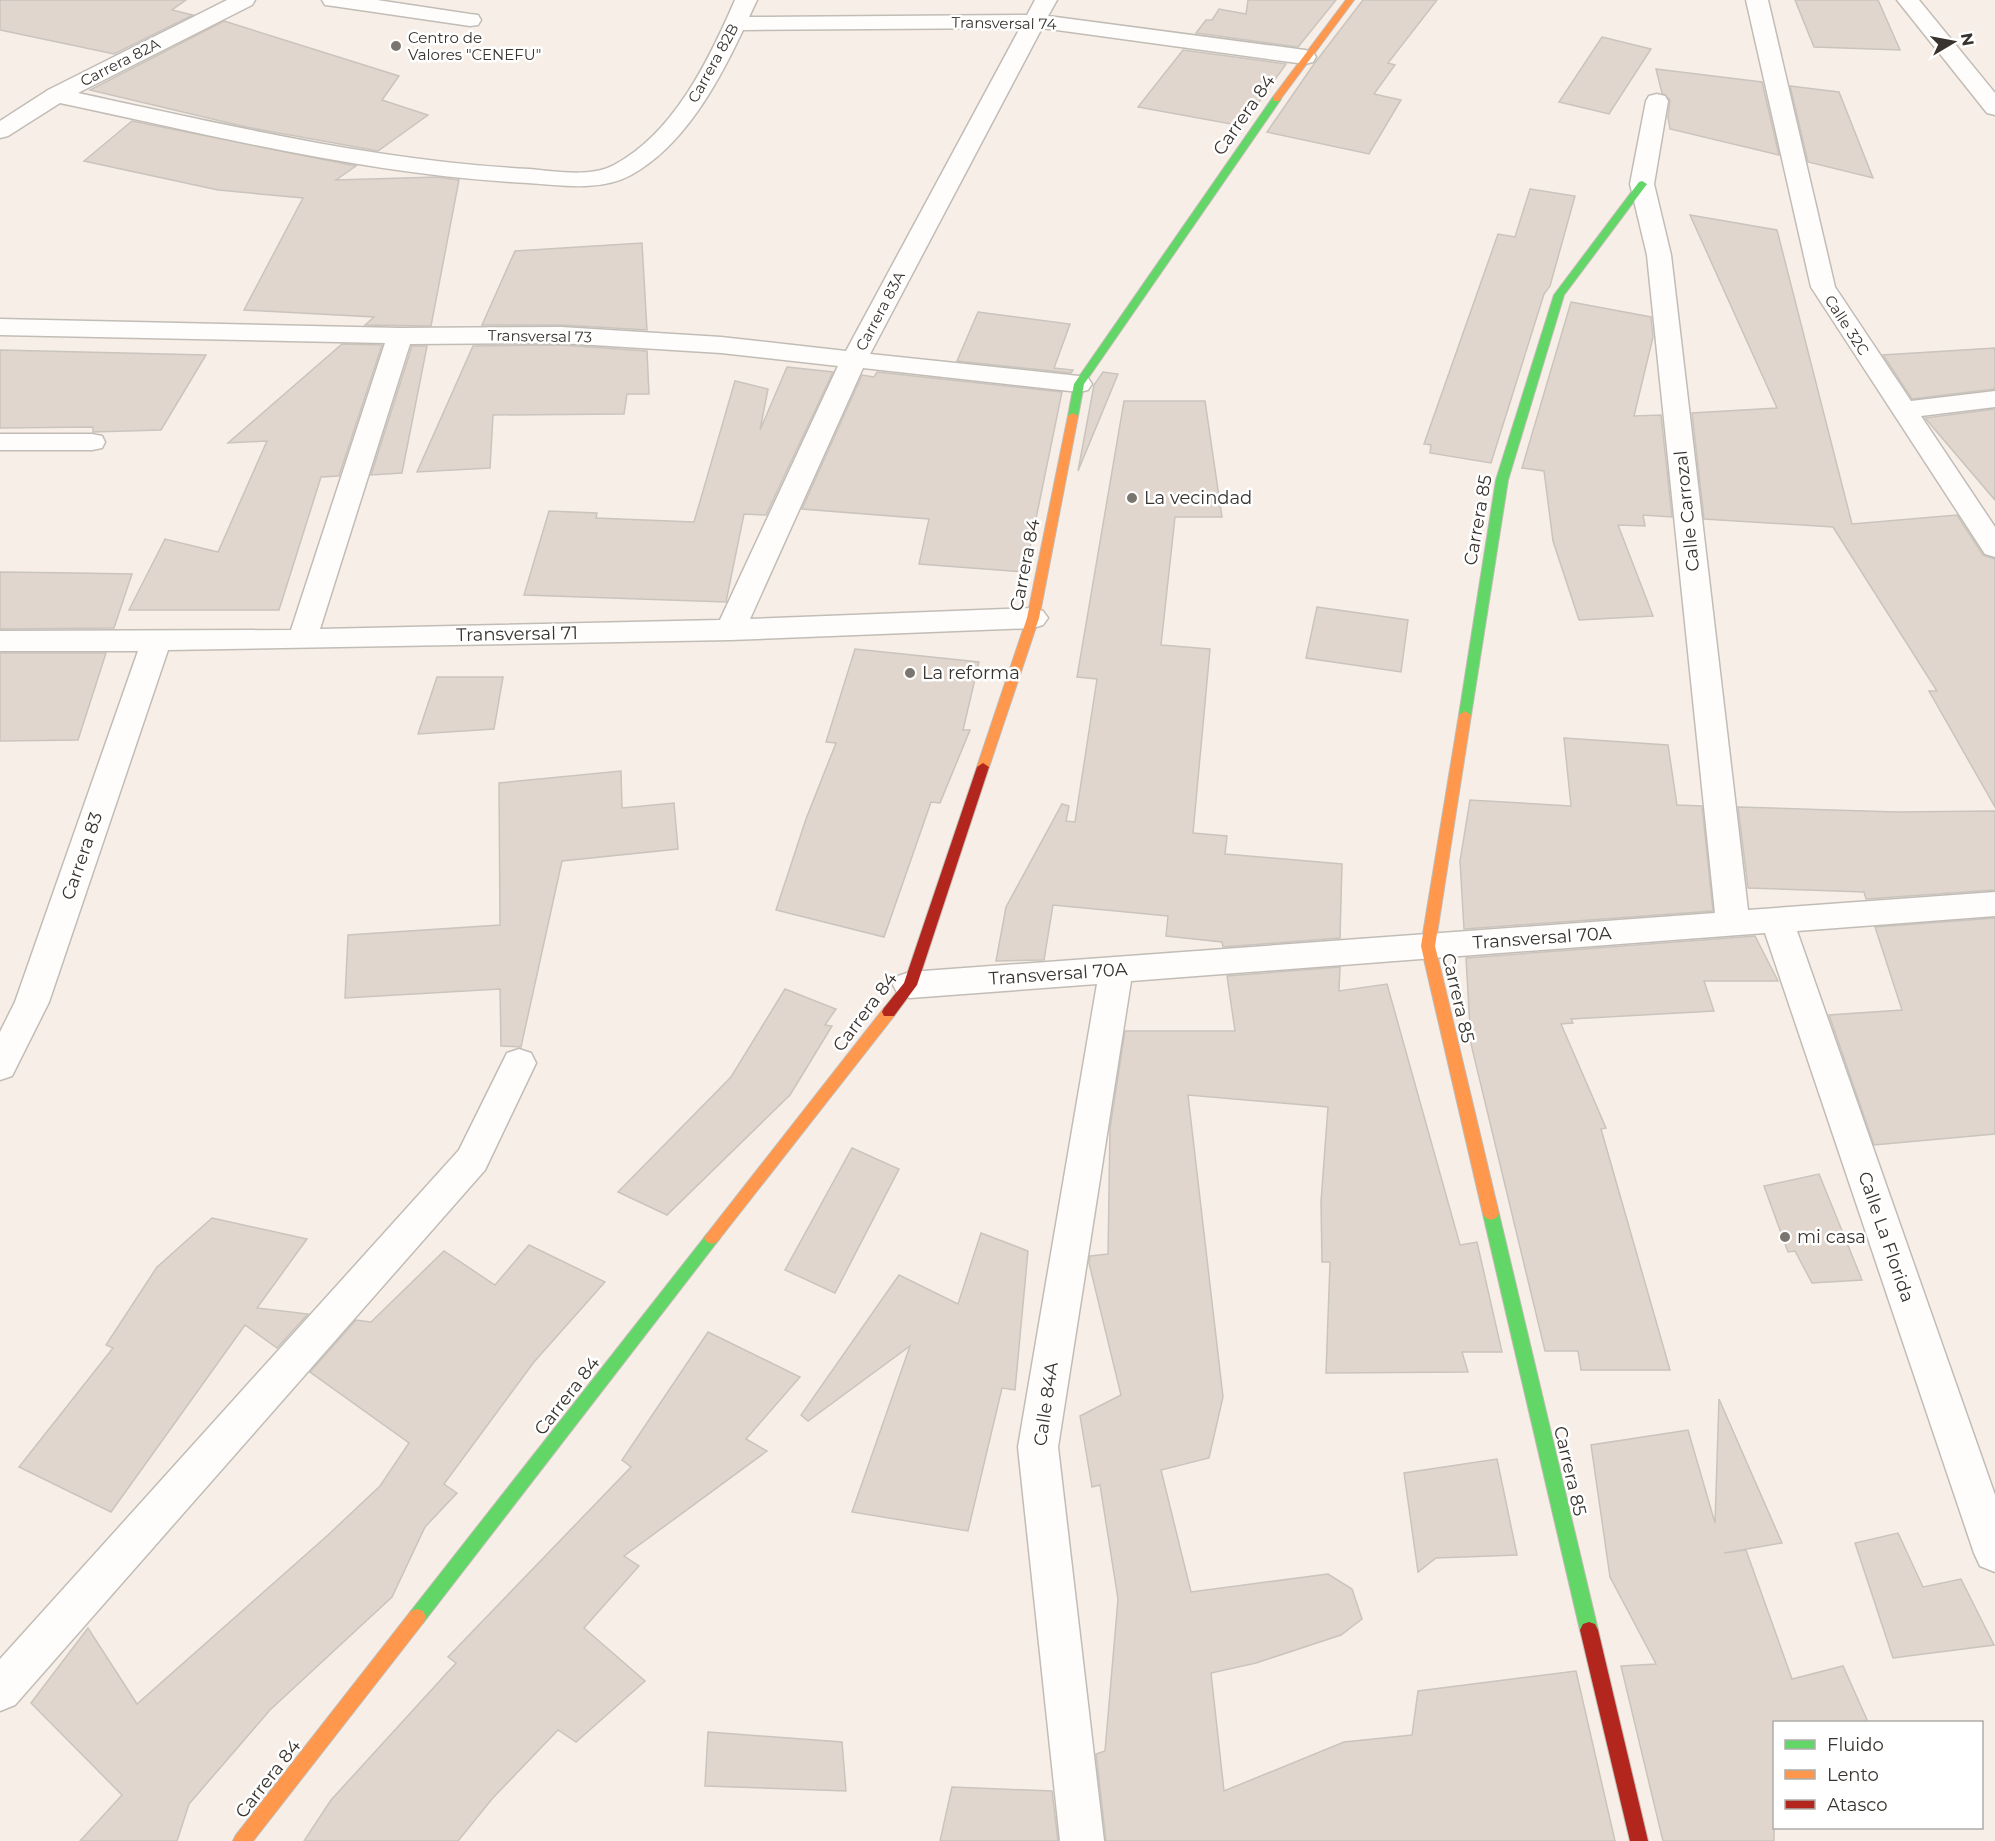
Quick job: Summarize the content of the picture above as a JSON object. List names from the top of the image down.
{
  "streets": {
    "street": [
      "Transversal 74",
      "Carrera 82A",
      "Carrera 82B",
      "Carrera 84",
      "Carrera 83A",
      "Calle 32C",
      "Transversal 73",
      "Calle Carrozal",
      "Carrera 85",
      "Transversal 71",
      "Carrera 83",
      "Transversal 70A",
      "Calle La Florida",
      "Calle 84A"
    ]
  },
  "crossings": [
    ["Transversal 74", "Carrera 82B"],
    ["Transversal 74", "Carrera 84"],
    ["Transversal 74", "Carrera 83A"],
    ["Carrera 82A", "Carrera 82B"],
    ["Carrera 84", "Transversal 73"],
    ["Carrera 84", "Transversal 71"],
    ["Carrera 84", "Transversal 70A"],
    ["Carrera 83A", "Transversal 73"],
    ["Carrera 83A", "Transversal 71"],
    ["Calle Carrozal", "Carrera 85"],
    ["Calle Carrozal", "Transversal 70A"],
    ["Carrera 85", "Transversal 70A"],
    ["Transversal 71", "Carrera 83"],
    ["Transversal 70A", "Calle La Florida"],
    ["Transversal 70A", "Calle 84A"]
  ],
  "places": [
    "Centro de Valores \"CENEFU\"",
    "La vecindad",
    "La reforma",
    "mi casa"
  ],
  "legend": ["Fluido", "Lento", "Atasco"],
  "north": "right"
}
